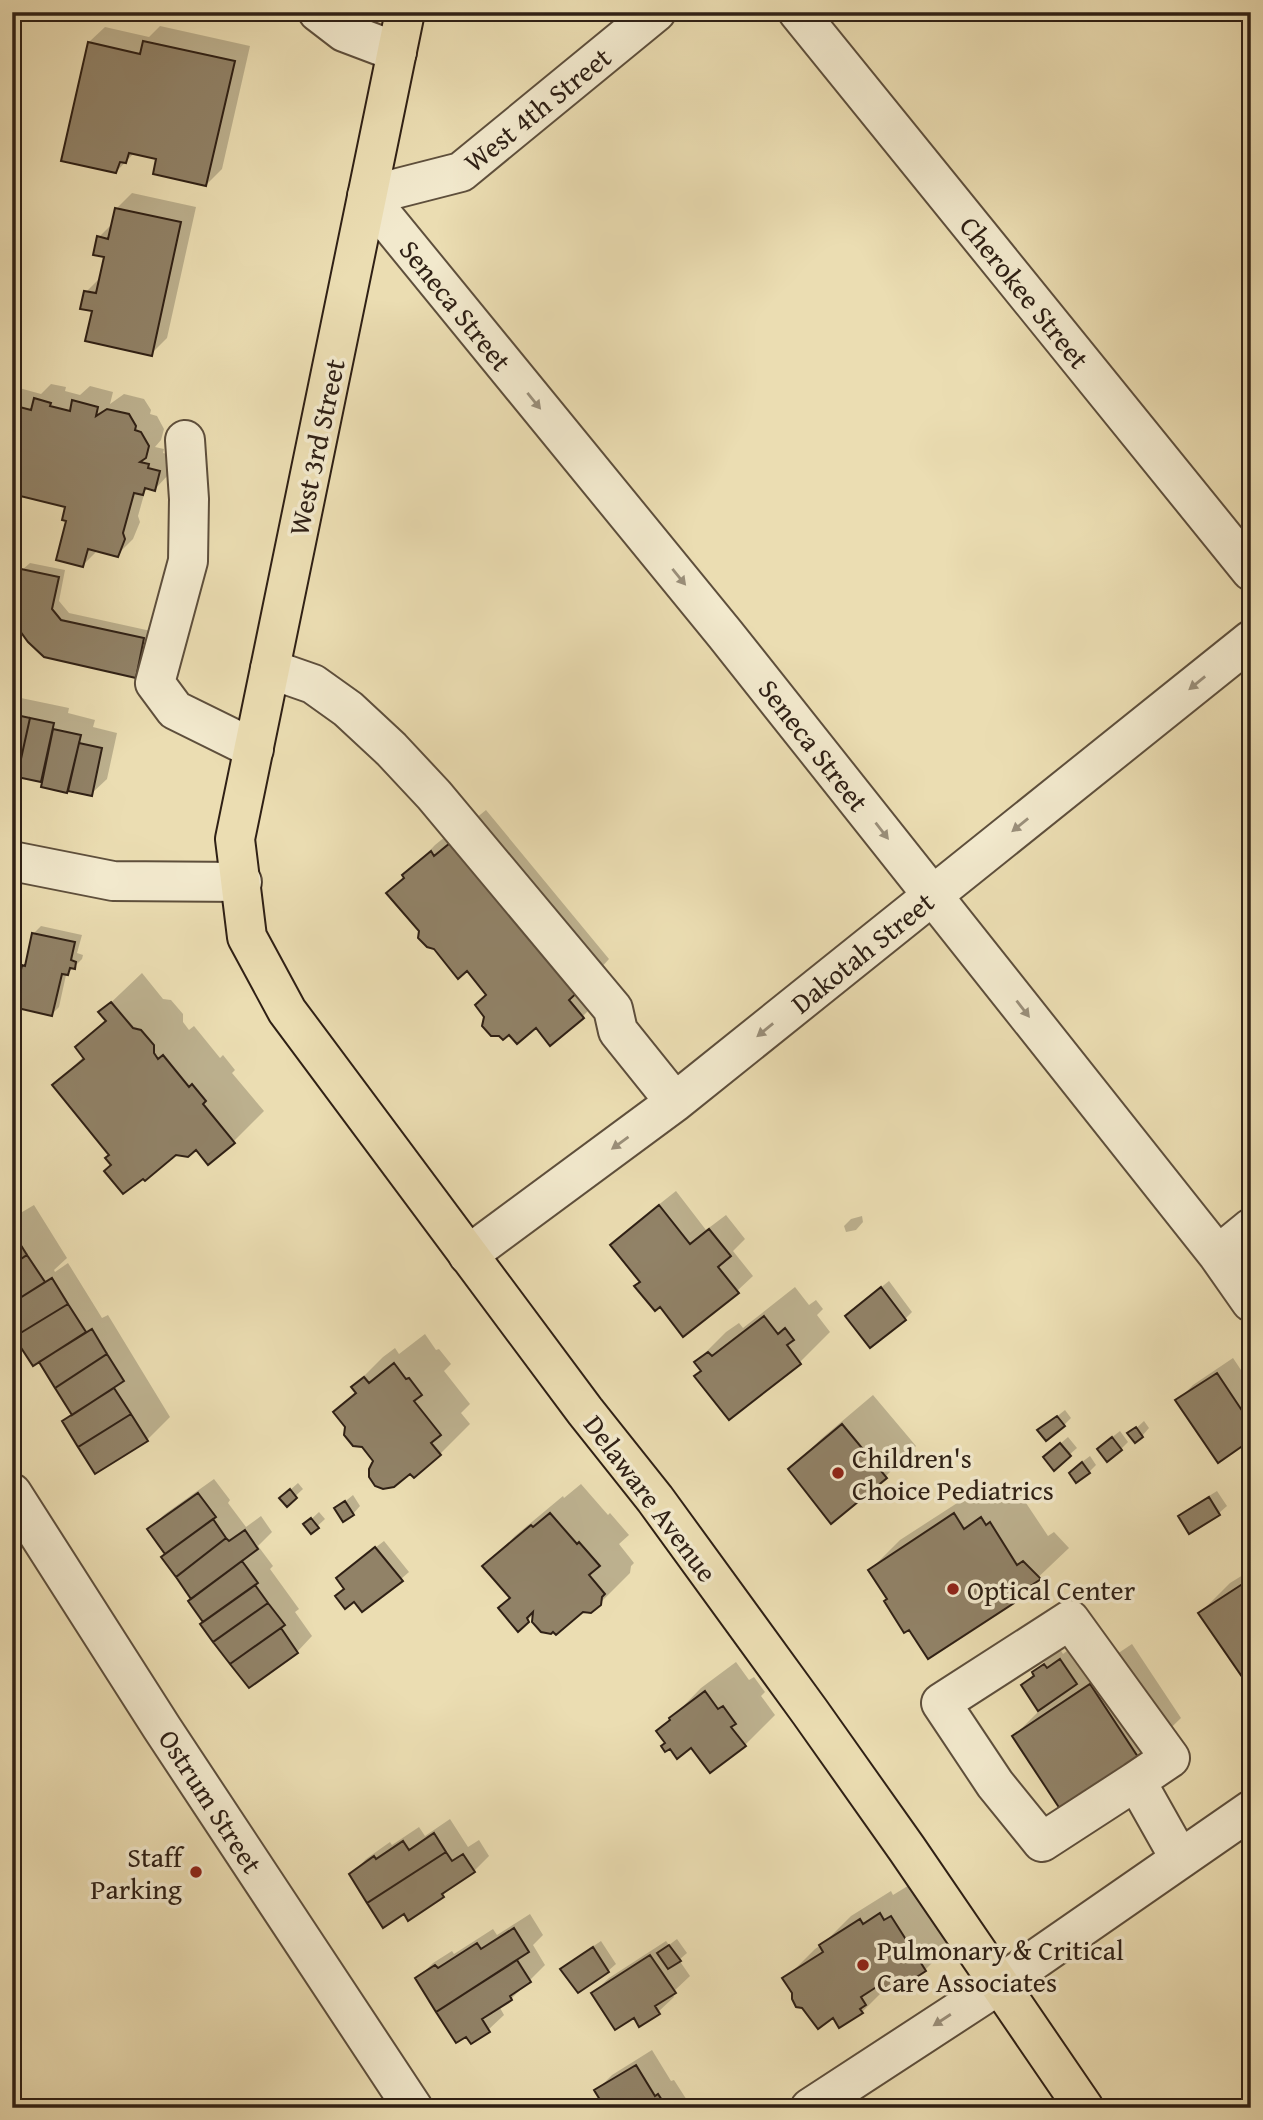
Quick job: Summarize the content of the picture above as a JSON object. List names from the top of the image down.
{
  "streets": {
    "main road": ["West 3rd Street", "Delaware Avenue"],
    "street": [
      "West 4th Street",
      "Cherokee Street",
      "Seneca Street",
      "Dakotah Street",
      "Ostrum Street"
    ]
  },
  "crossings": [
    ["West 4th Street", "Seneca Street"],
    ["West 4th Street", "West 3rd Street"],
    ["Seneca Street", "West 3rd Street"],
    ["Seneca Street", "Dakotah Street"],
    ["West 3rd Street", "Delaware Avenue"],
    ["Dakotah Street", "Delaware Avenue"]
  ],
  "one_way": ["Dakotah Street"],
  "places": [
    "Children's Choice Pediatrics",
    "Optical Center",
    "Staff Parking",
    "Pulmonary & Critical Care Associates"
  ]
}
